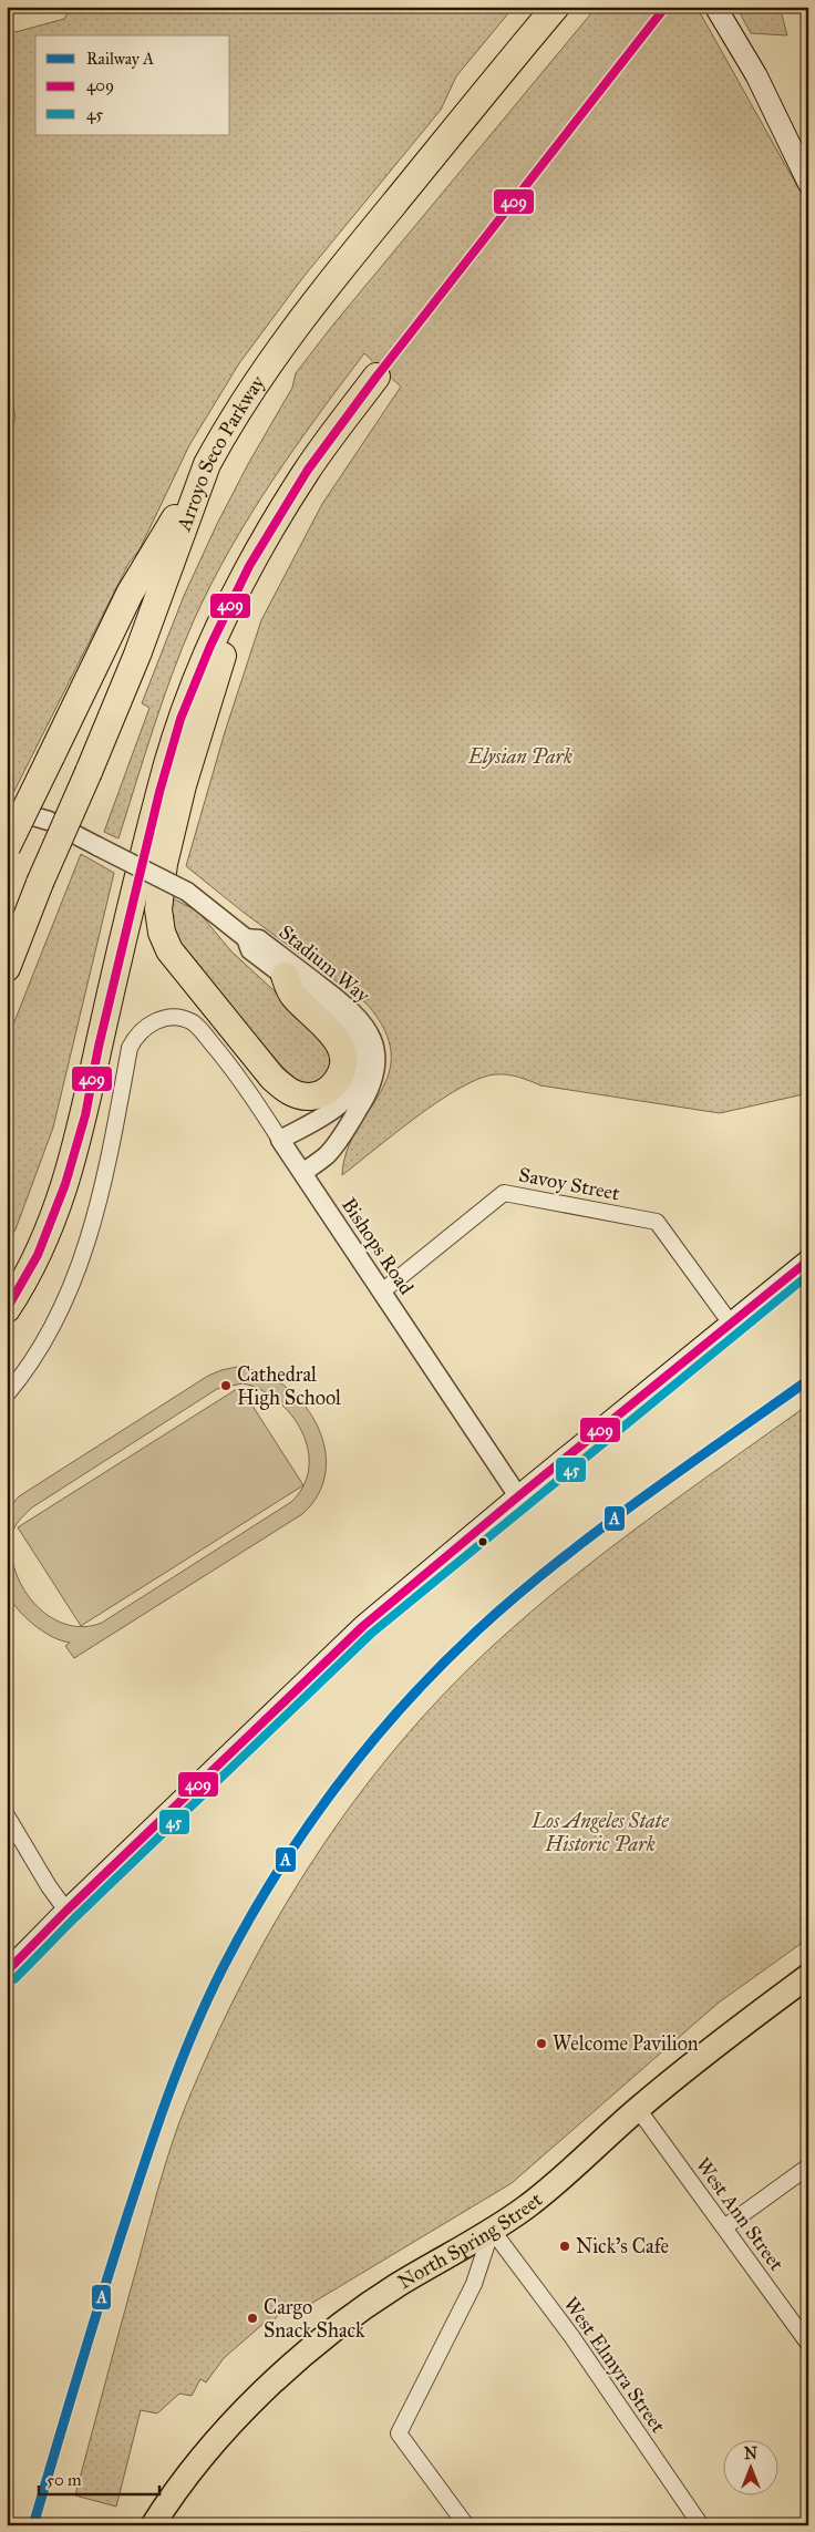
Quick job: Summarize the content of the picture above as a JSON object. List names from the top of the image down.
{
  "streets": {
    "highway": ["Arroyo Seco Parkway"],
    "main road": ["North Spring Street"],
    "street": [
      "Stadium Way",
      "Savoy Street",
      "Bishops Road",
      "West Ann Street",
      "West Elmyra Street"
    ]
  },
  "crossings": [
    ["Stadium Way", "Bishops Road"],
    ["Savoy Street", "Bishops Road"],
    ["West Ann Street", "North Spring Street"],
    ["North Spring Street", "West Elmyra Street"]
  ],
  "parks": ["Elysian Park", "Los Angeles State Historic Park"],
  "places": [
    "Cathedral High School",
    "Welcome Pavilion",
    "Nick's Cafe",
    "Cargo Snack Shack"
  ],
  "lines": ["transit line 409", "transit line 45", "rail line A"],
  "legend": ["Railway A", "409", "45"],
  "scale_bar": "50 m",
  "north": "top"
}
